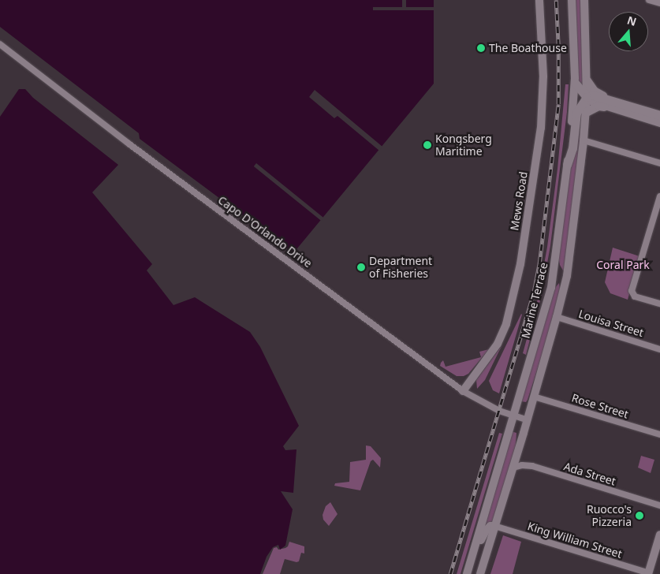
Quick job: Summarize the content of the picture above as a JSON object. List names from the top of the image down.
{
  "streets": {
    "street": [
      "Mews Road",
      "Capo D'Orlando Drive",
      "Marine Terrace",
      "Louisa Street",
      "Rose Street",
      "Ada Street",
      "King William Street"
    ]
  },
  "crossings": [
    ["Mews Road", "Capo D'Orlando Drive"],
    ["Capo D'Orlando Drive", "Marine Terrace"]
  ],
  "parks": ["Coral Park"],
  "places": [
    "The Boathouse",
    "Kongsberg Maritime",
    "Department of Fisheries",
    "Ruocco's Pizzeria"
  ],
  "north": "top"
}
